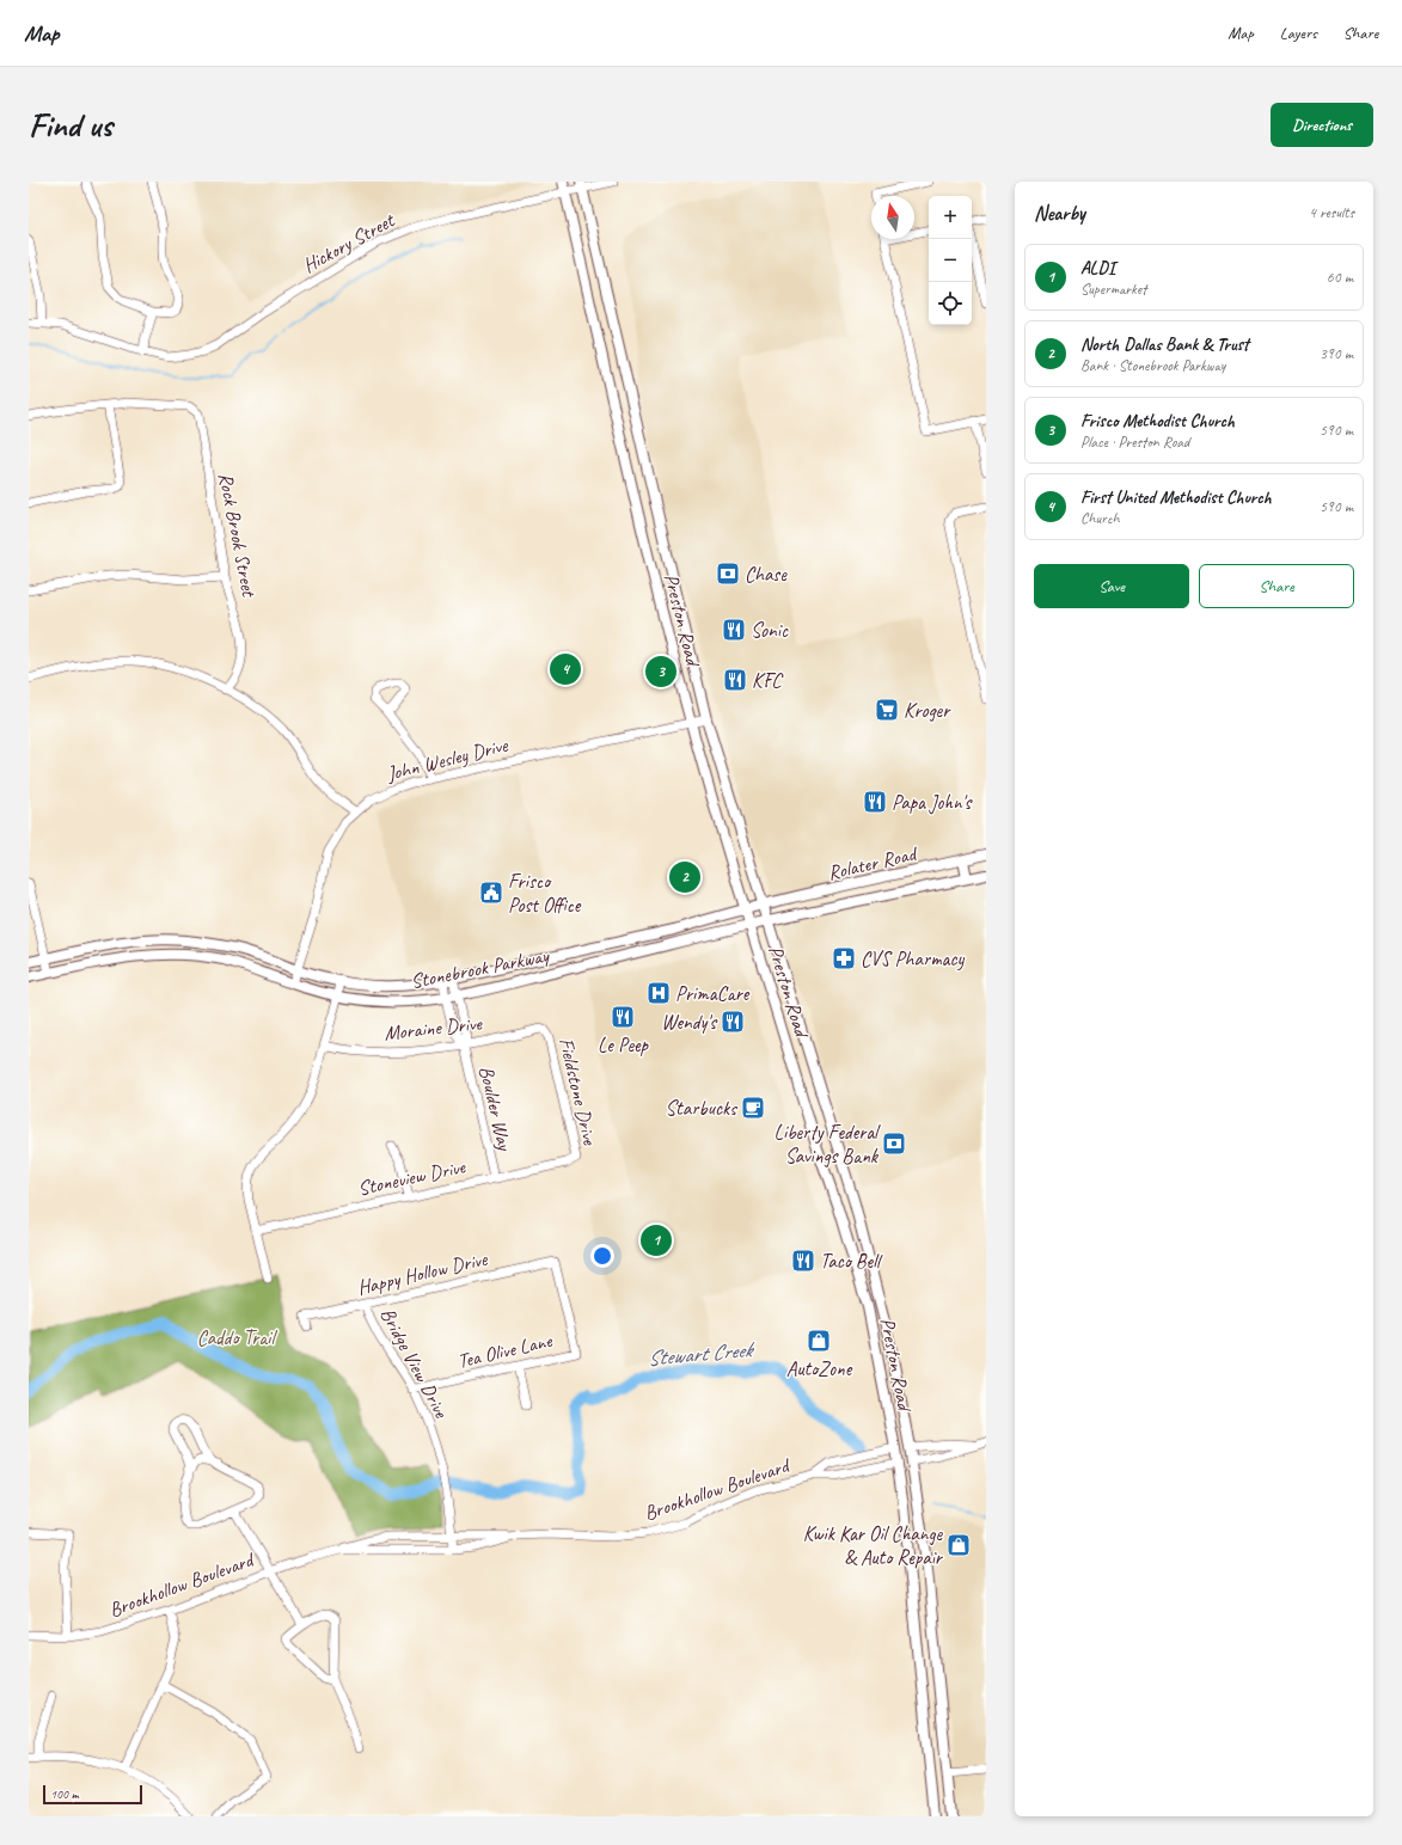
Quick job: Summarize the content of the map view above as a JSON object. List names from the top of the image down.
{
  "streets": {
    "main road": ["Preston Road", "Rolater Road", "Stonebrook Parkway"],
    "street": [
      "Hickory Street",
      "Rock Brook Street",
      "John Wesley Drive",
      "Moraine Drive",
      "Fieldstone Drive",
      "Boulder Way",
      "Stoneview Drive",
      "Happy Hollow Drive",
      "Tea Olive Lane",
      "Bridge View Drive",
      "Brookhollow Boulevard"
    ]
  },
  "crossings": [
    ["Hickory Street", "Preston Road"],
    ["Preston Road", "John Wesley Drive"],
    ["Preston Road", "Rolater Road"],
    ["Preston Road", "Stonebrook Parkway"],
    ["Preston Road", "Brookhollow Boulevard"],
    ["John Wesley Drive", "Stonebrook Parkway"],
    ["Rolater Road", "Stonebrook Parkway"],
    ["Stonebrook Parkway", "Boulder Way"],
    ["Moraine Drive", "Fieldstone Drive"],
    ["Moraine Drive", "Boulder Way"],
    ["Fieldstone Drive", "Stoneview Drive"],
    ["Boulder Way", "Stoneview Drive"],
    ["Happy Hollow Drive", "Tea Olive Lane"],
    ["Happy Hollow Drive", "Bridge View Drive"],
    ["Tea Olive Lane", "Bridge View Drive"],
    ["Bridge View Drive", "Brookhollow Boulevard"]
  ],
  "water": ["Stewart Creek"],
  "parks": ["Caddo Trail"],
  "places": {
    "bank": ["Chase", "Liberty Federal Savings Bank"],
    "restaurant": [
      "Sonic",
      "KFC",
      "Papa John's",
      "Le Peep",
      "Wendy's",
      "Taco Bell"
    ],
    "supermarket": ["Kroger"],
    "public building": ["Frisco Post Office"],
    "pharmacy": ["CVS Pharmacy"],
    "hospital": ["PrimaCare"],
    "cafe": ["Starbucks"],
    "shop": ["AutoZone", "Kwik Kar Oil Change & Auto Repair"]
  },
  "scale_bar": "100 m",
  "north": "top",
  "page": {
    "header": "Map",
    "nav": ["Map", "Layers", "Share"],
    "buttons": [
      "Directions",
      ["Save", "Share"]
    ],
    "title": "Find us",
    "heading": ["Nearby", "4 results"],
    "map_buttons": ["+", "−"],
    "list": [
      {
        "mark": "1",
        "name": "ALDI",
        "note": "Supermarket",
        "value": "60 m"
      },
      {
        "mark": "2",
        "name": "North Dallas Bank & Trust",
        "note": "Bank · Stonebrook Parkway",
        "value": "390 m"
      },
      {
        "mark": "3",
        "name": "Frisco Methodist Church",
        "note": "Place · Preston Road",
        "value": "590 m"
      },
      {
        "mark": "4",
        "name": "First United Methodist Church",
        "note": "Church",
        "value": "590 m"
      }
    ],
    "pins": [
      "4",
      "3",
      "2",
      "1"
    ],
    "scale": "100 m"
  }
}
